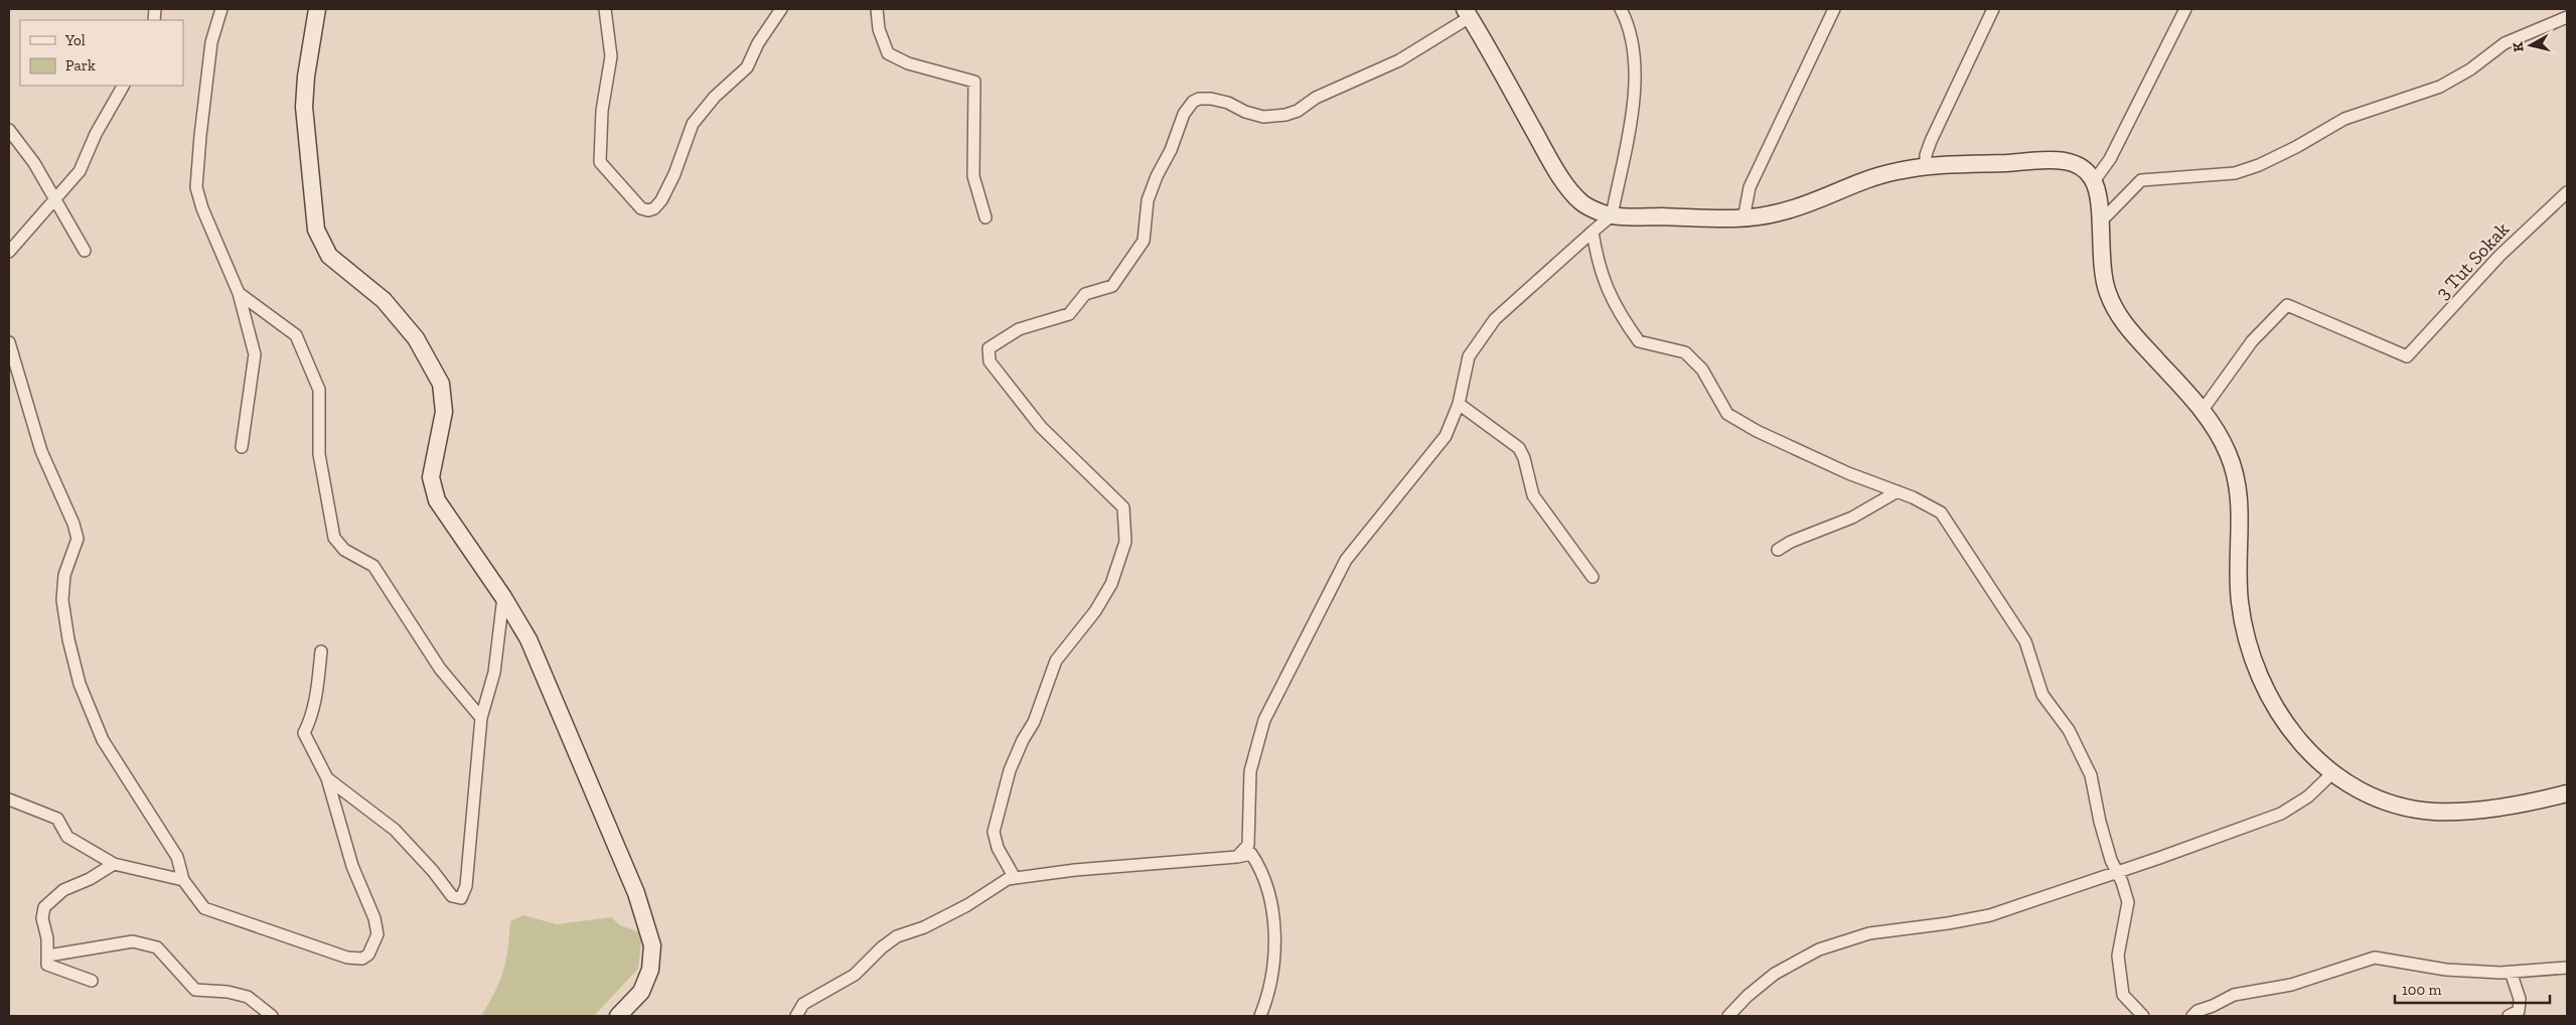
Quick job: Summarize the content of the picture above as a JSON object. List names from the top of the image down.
{
  "streets": {
    "street": ["3 Tut Sokak"]
  },
  "legend": ["Yol", "Park"],
  "scale_bar": "100 m",
  "north": "left"
}
